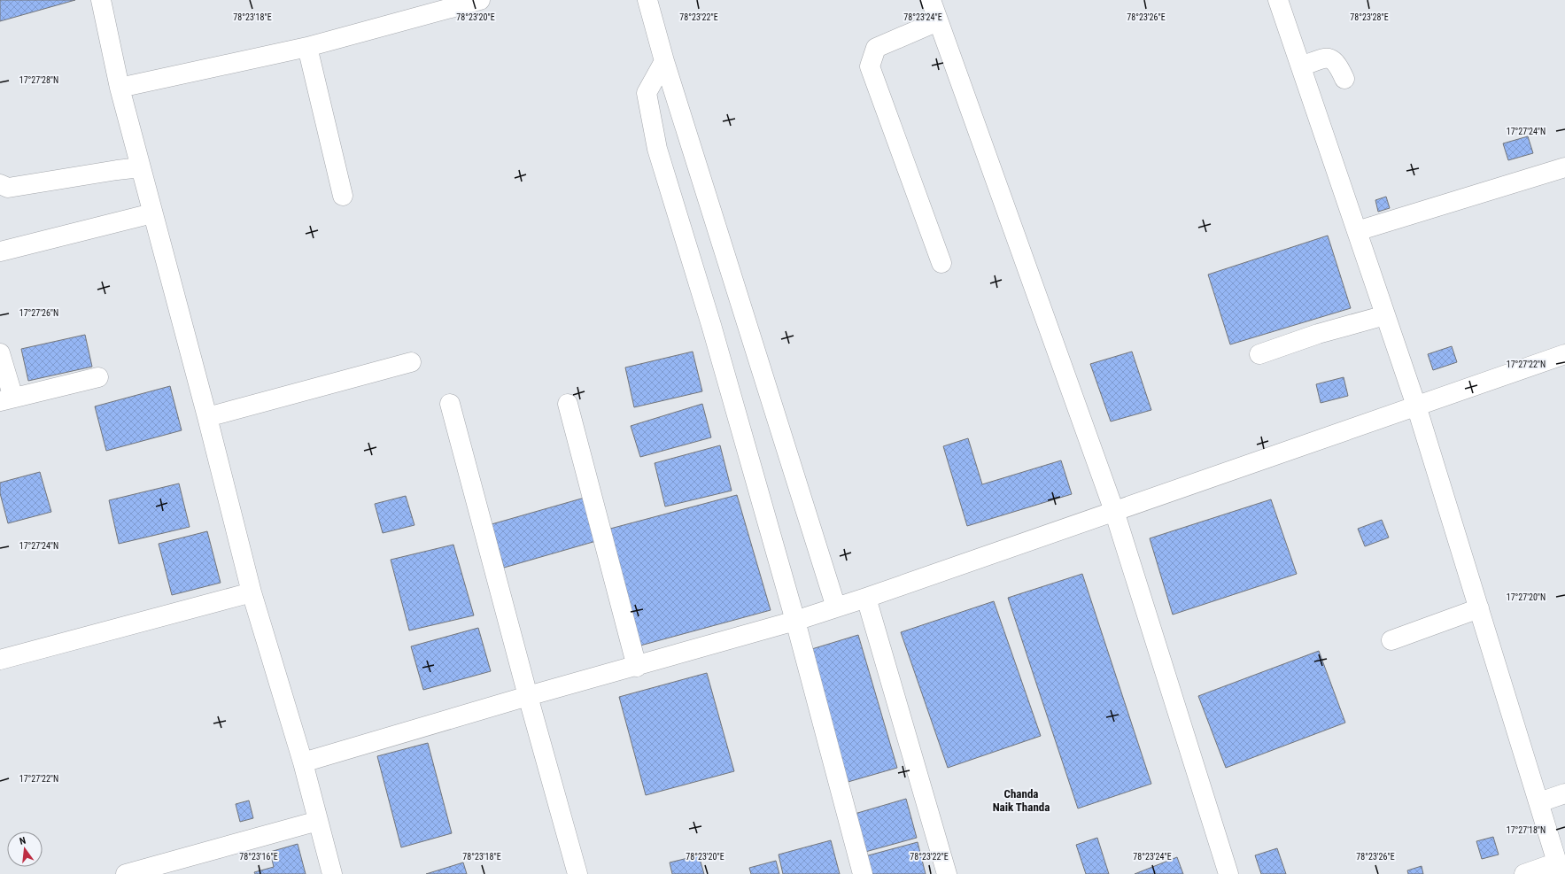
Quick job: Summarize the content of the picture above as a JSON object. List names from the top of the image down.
{
  "districts": ["Chanda Naik Thanda"],
  "north": "top",
  "coordinates": [
    "78°23'18\"E",
    "78°23'20\"E",
    "78°23'22\"E",
    "78°23'24\"E",
    "78°23'26\"E",
    "78°23'28\"E",
    "17°27'28\"N",
    "17°27'24\"N",
    "17°27'26\"N",
    "17°27'22\"N",
    "17°27'20\"N",
    "17°27'18\"N",
    "78°23'16\"E"
  ]
}
